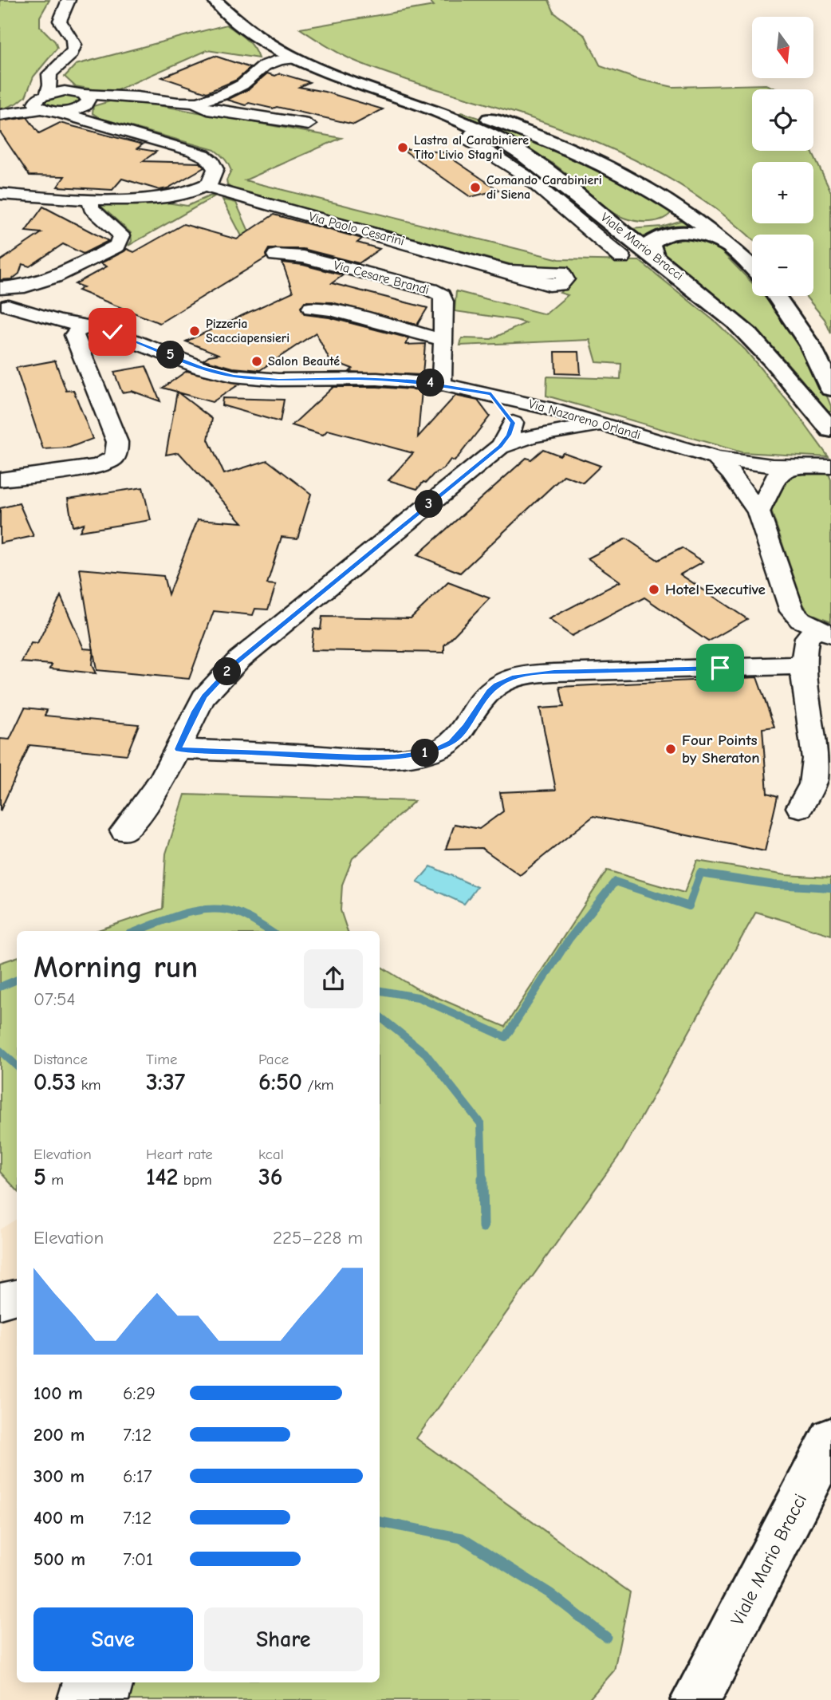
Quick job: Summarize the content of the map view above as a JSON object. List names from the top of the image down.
{
  "streets": {
    "main road": ["Viale Mario Bracci"],
    "street": ["Via Paolo Cesarini", "Via Cesare Brandi", "Via Nazareno Orlandi"]
  },
  "crossings": [
    ["Via Cesare Brandi", "Via Nazareno Orlandi"]
  ],
  "places": [
    "Lastra al Carabiniere Tito Livio Stagni",
    "Comando Carabinieri di Siena",
    "Pizzeria Scacciapensieri",
    "Salon Beauté",
    "Hotel Executive",
    "Four Points by Sheraton"
  ],
  "north": "bottom",
  "page": {
    "map_buttons": ["+", "−"],
    "pins": [
      "5",
      "4",
      "3",
      "2",
      "1"
    ],
    "heading": ["Morning run", "07:54"],
    "stats": [
      ["Distance", "0.53 km"],
      ["Time", "3:37"],
      ["Pace", "6:50 /km"],
      ["Elevation", "5 m"],
      ["Heart rate", "142 bpm"],
      ["kcal", "36"]
    ],
    "chart": ["Elevation", "225–228 m"],
    "list": [
      {
        "name": "100 m",
        "note": "6:29"
      },
      {
        "name": "200 m",
        "note": "7:12"
      },
      {
        "name": "300 m",
        "note": "6:17"
      },
      {
        "name": "400 m",
        "note": "7:12"
      },
      {
        "name": "500 m",
        "note": "7:01"
      }
    ],
    "buttons": ["Save", "Share"]
  }
}
